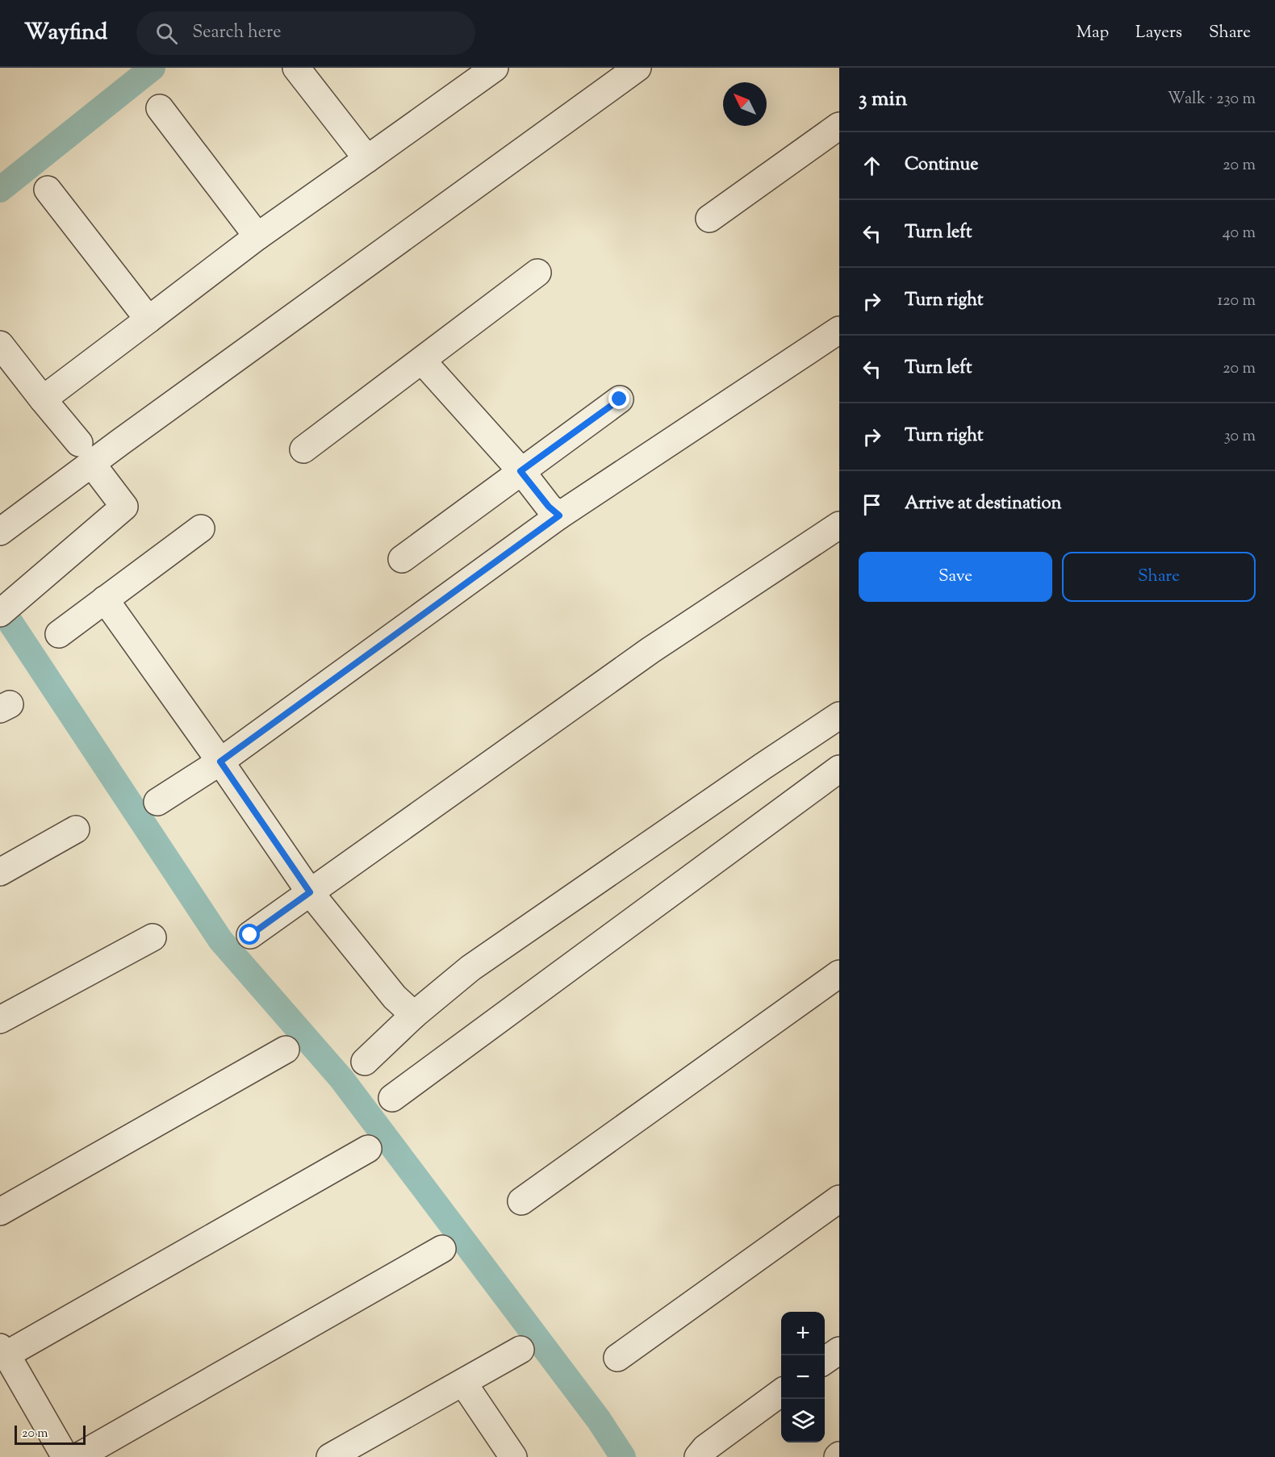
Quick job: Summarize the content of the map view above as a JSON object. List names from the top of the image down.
{
  "scale_bar": "20 m",
  "north": "top left",
  "page": {
    "header": "Wayfind",
    "search": "Search here",
    "nav": ["Map", "Layers", "Share"],
    "heading": ["3 min", "Walk · 230 m"],
    "list": [
      ["Continue", "20 m"],
      ["Turn left", "40 m"],
      ["Turn right", "120 m"],
      ["Turn left", "20 m"],
      ["Turn right", "30 m"],
      "Arrive at destination"
    ],
    "buttons": ["Save", "Share"],
    "map_buttons": ["+", "−"],
    "scale": "20 m"
  }
}
